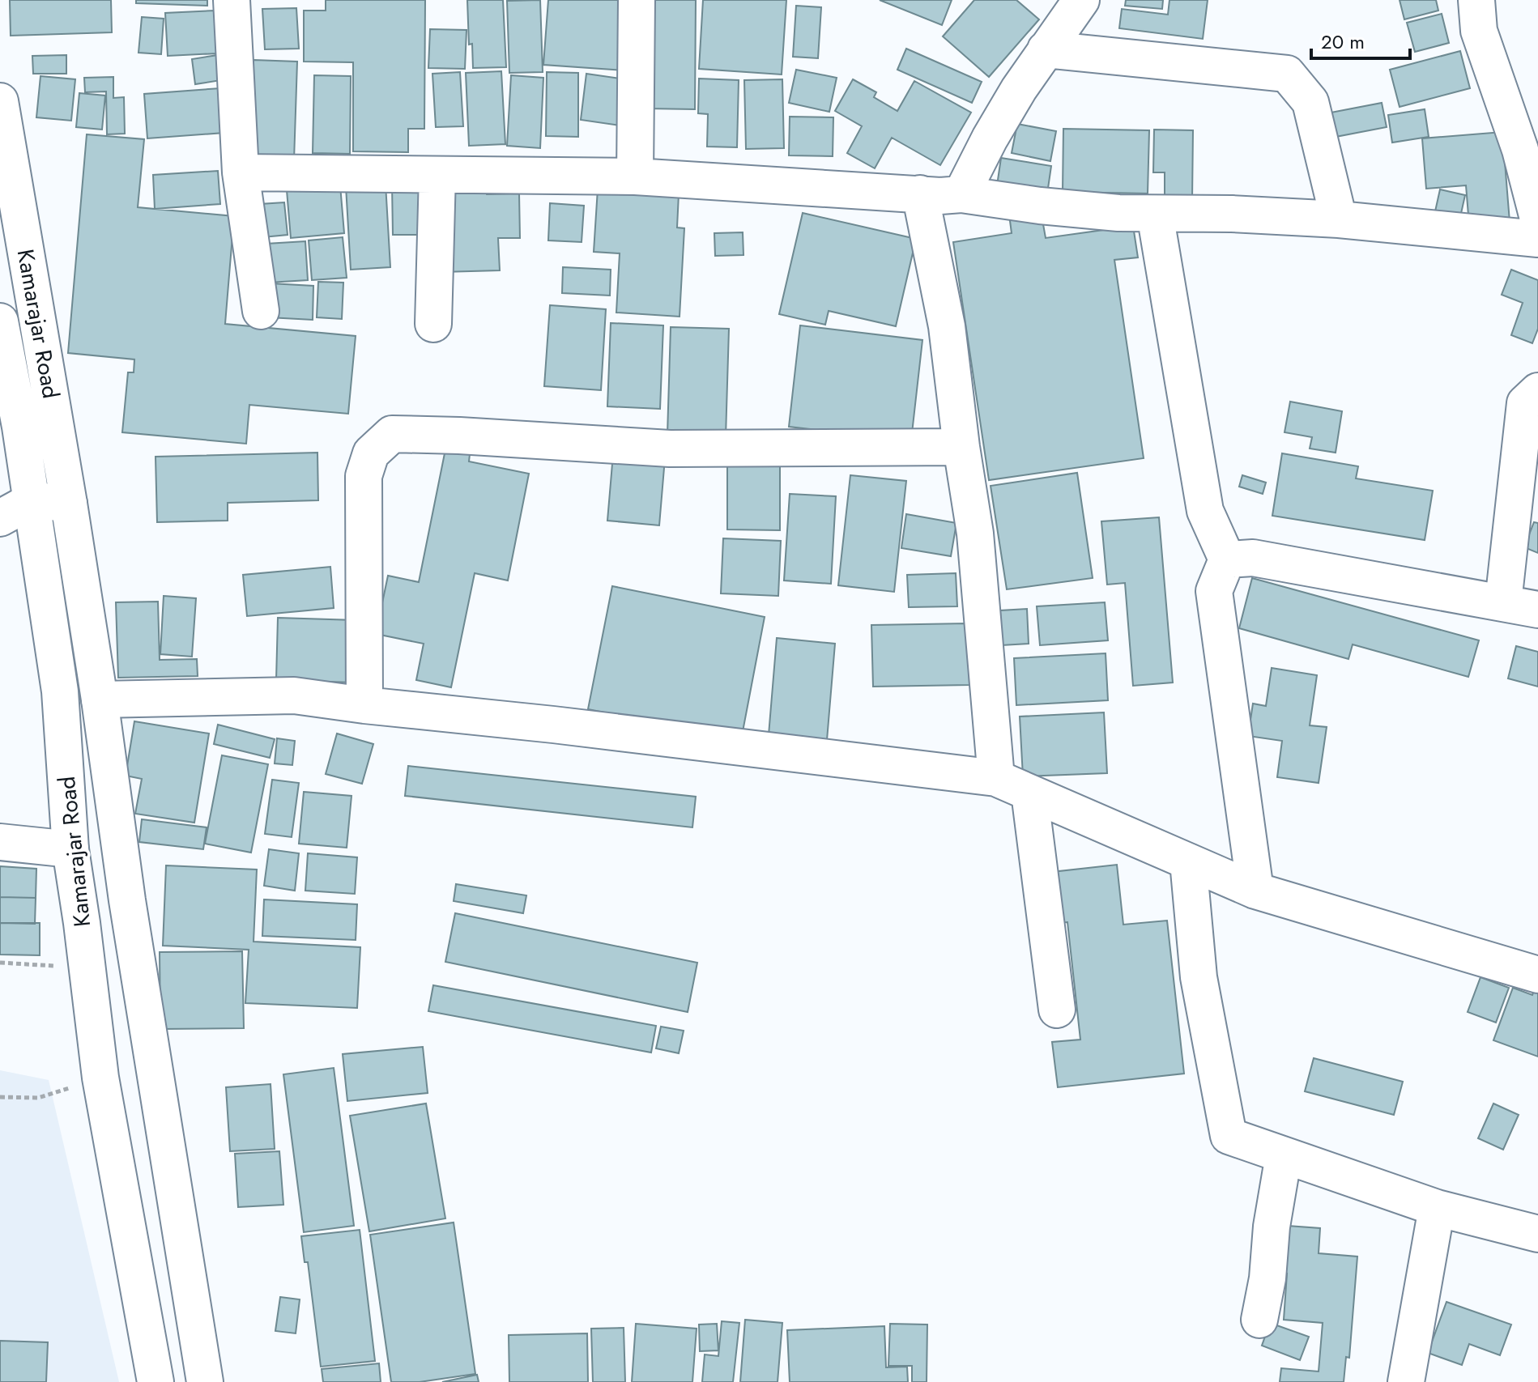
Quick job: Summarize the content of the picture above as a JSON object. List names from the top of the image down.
{
  "streets": {
    "street": ["Kamarajar Road"]
  },
  "scale_bar": "20 m"
}
